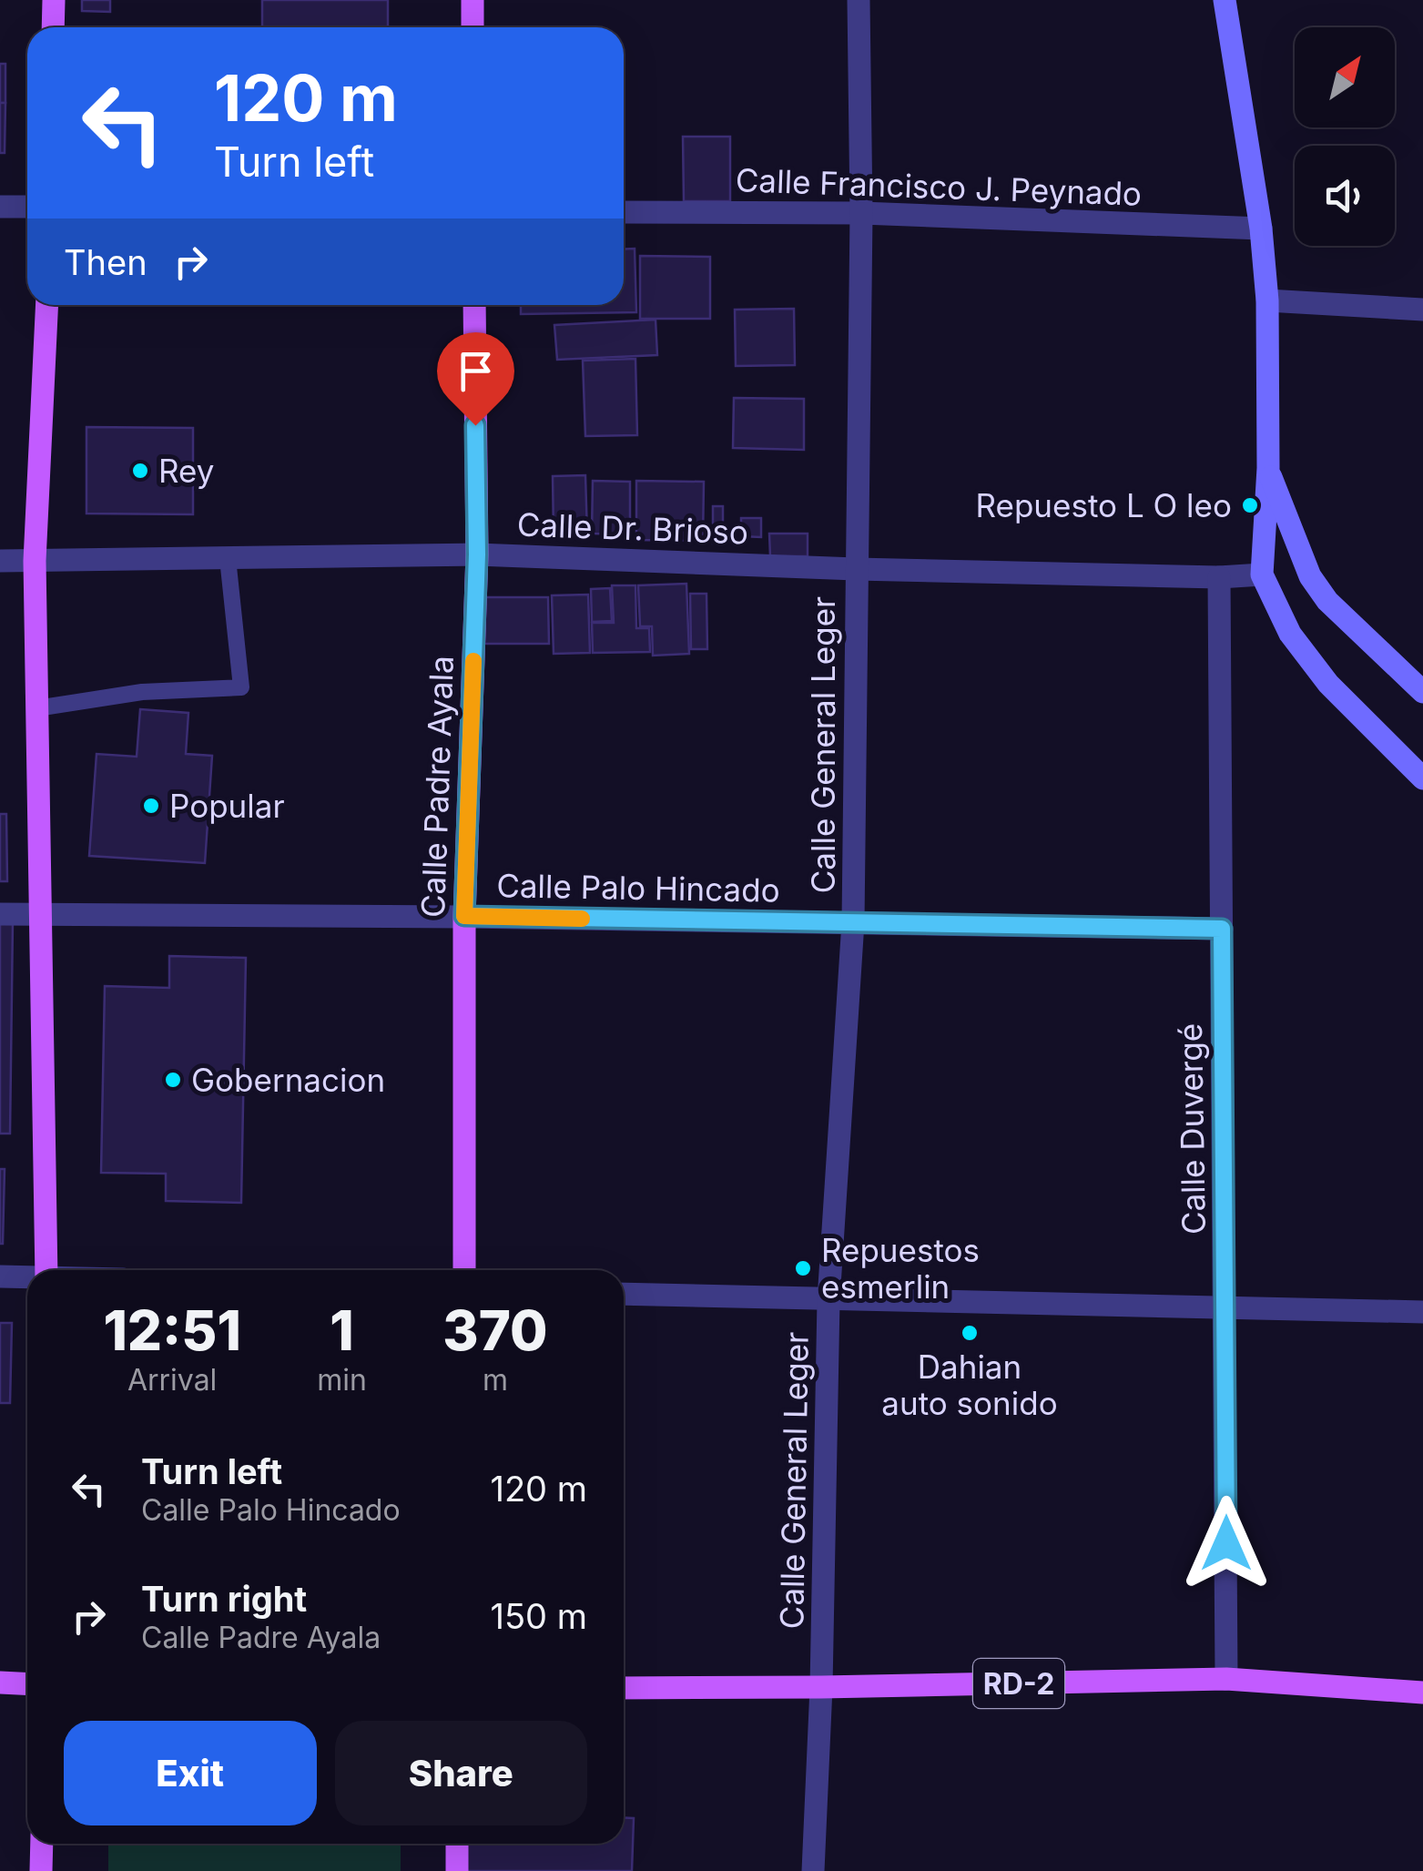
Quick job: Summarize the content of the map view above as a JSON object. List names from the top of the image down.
{
  "streets": {
    "main road": ["Calle Padre Ayala", "RD-2"],
    "street": [
      "Calle Francisco J. Peynado",
      "Calle Dr. Brioso",
      "Calle General Leger",
      "Calle Palo Hincado",
      "Calle Duvergé"
    ]
  },
  "crossings": [
    ["Calle Francisco J. Peynado", "Calle General Leger"],
    ["Calle Dr. Brioso", "Calle General Leger"],
    ["Calle Dr. Brioso", "Calle Padre Ayala"],
    ["Calle Dr. Brioso", "Calle Duvergé"],
    ["Calle General Leger", "Calle Palo Hincado"],
    ["Calle General Leger", "RD-2"],
    ["Calle Padre Ayala", "Calle Palo Hincado"],
    ["Calle Palo Hincado", "Calle Duvergé"],
    ["Calle Duvergé", "RD-2"]
  ],
  "places": [
    "Rey",
    "Repuesto L O leo",
    "Popular",
    "Gobernacion",
    "Repuestos esmerlin",
    "Dahian auto sonido"
  ],
  "north": "top right",
  "page": {
    "turn": ["120 m", "Turn left"],
    "then": "Then",
    "eta": [
      "12:51",
      "Arrival",
      "1",
      "min",
      "370",
      "m"
    ],
    "list": [
      {
        "name": "Turn left",
        "note": "Calle Palo Hincado",
        "value": "120 m"
      },
      {
        "name": "Turn right",
        "note": "Calle Padre Ayala",
        "value": "150 m"
      }
    ],
    "buttons": ["Exit", "Share"]
  }
}
